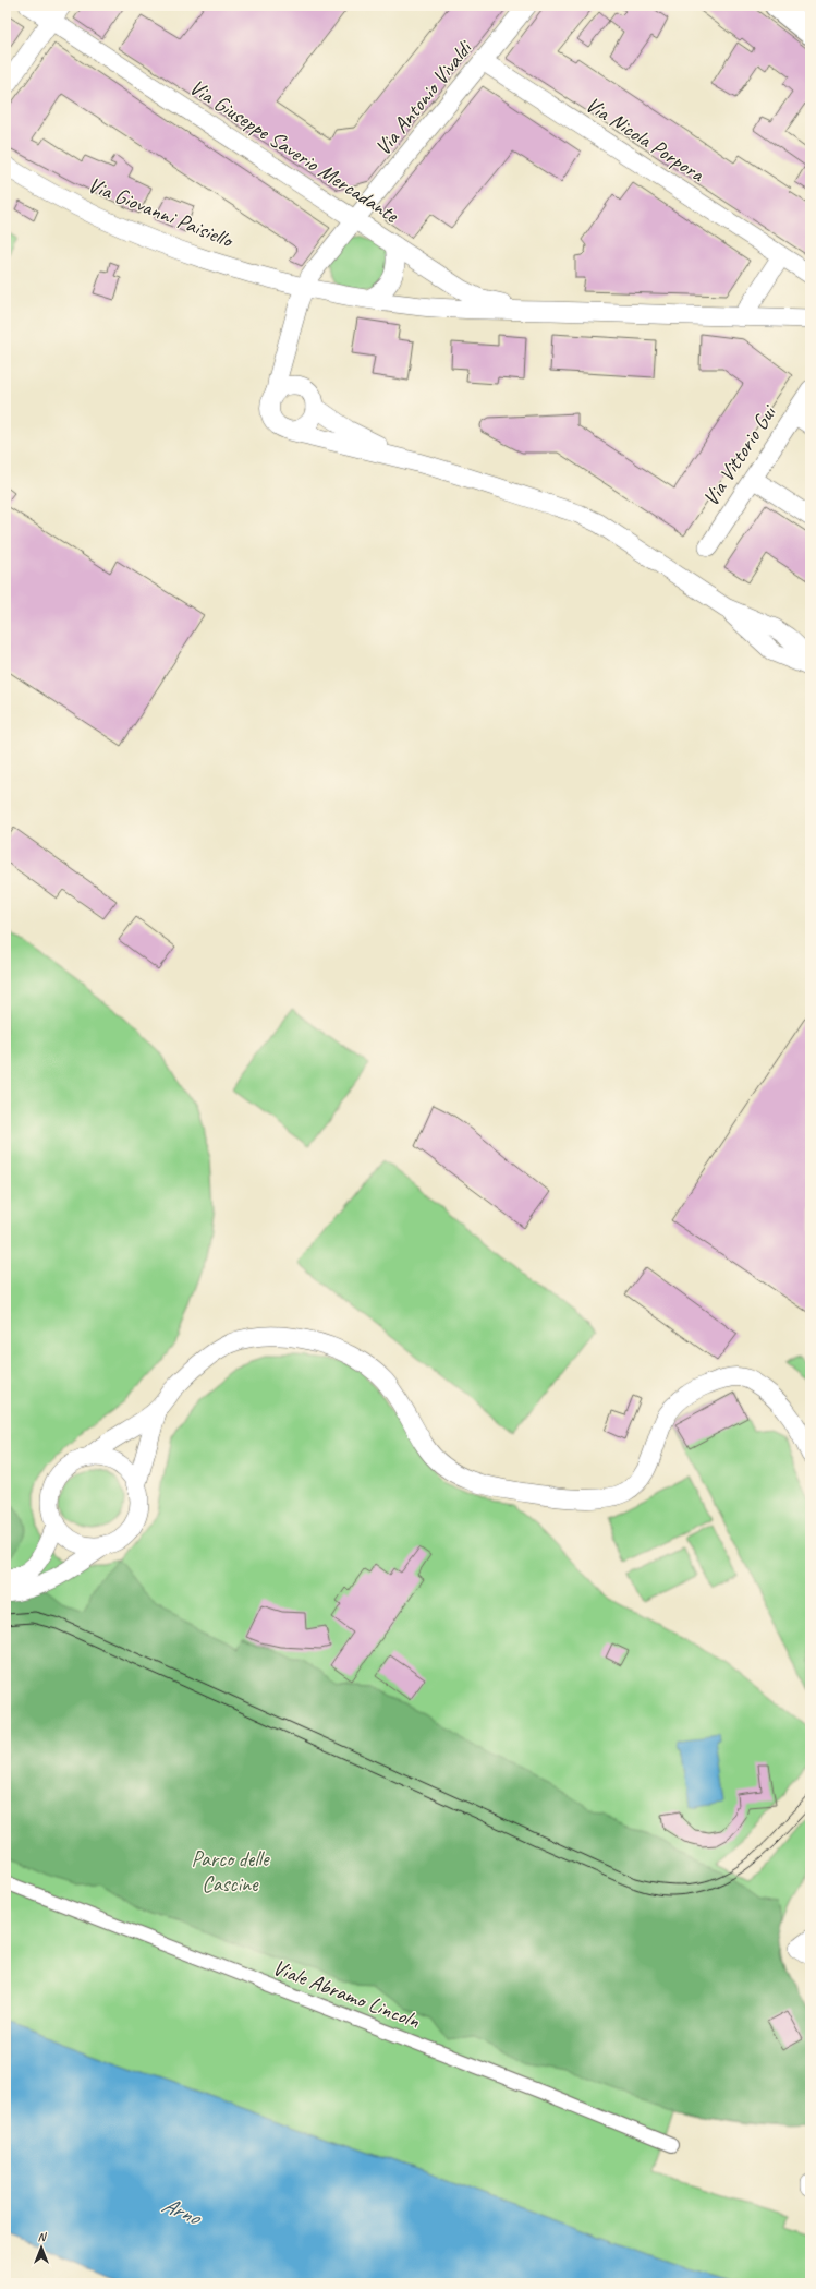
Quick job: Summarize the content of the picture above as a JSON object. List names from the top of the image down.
{
  "streets": {
    "street": [
      "Via Antonio Vivaldi",
      "Via Nicola Porpora",
      "Via Giuseppe Saverio Mercadante",
      "Via Giovanni Paisiello",
      "Via Vittorio Gui",
      "Viale Abramo Lincoln"
    ]
  },
  "crossings": [
    ["Via Antonio Vivaldi", "Via Nicola Porpora"],
    ["Via Antonio Vivaldi", "Via Giuseppe Saverio Mercadante"],
    ["Via Giuseppe Saverio Mercadante", "Via Giovanni Paisiello"]
  ],
  "water": ["Arno"],
  "parks": ["Parco delle Cascine"],
  "north": "top"
}
